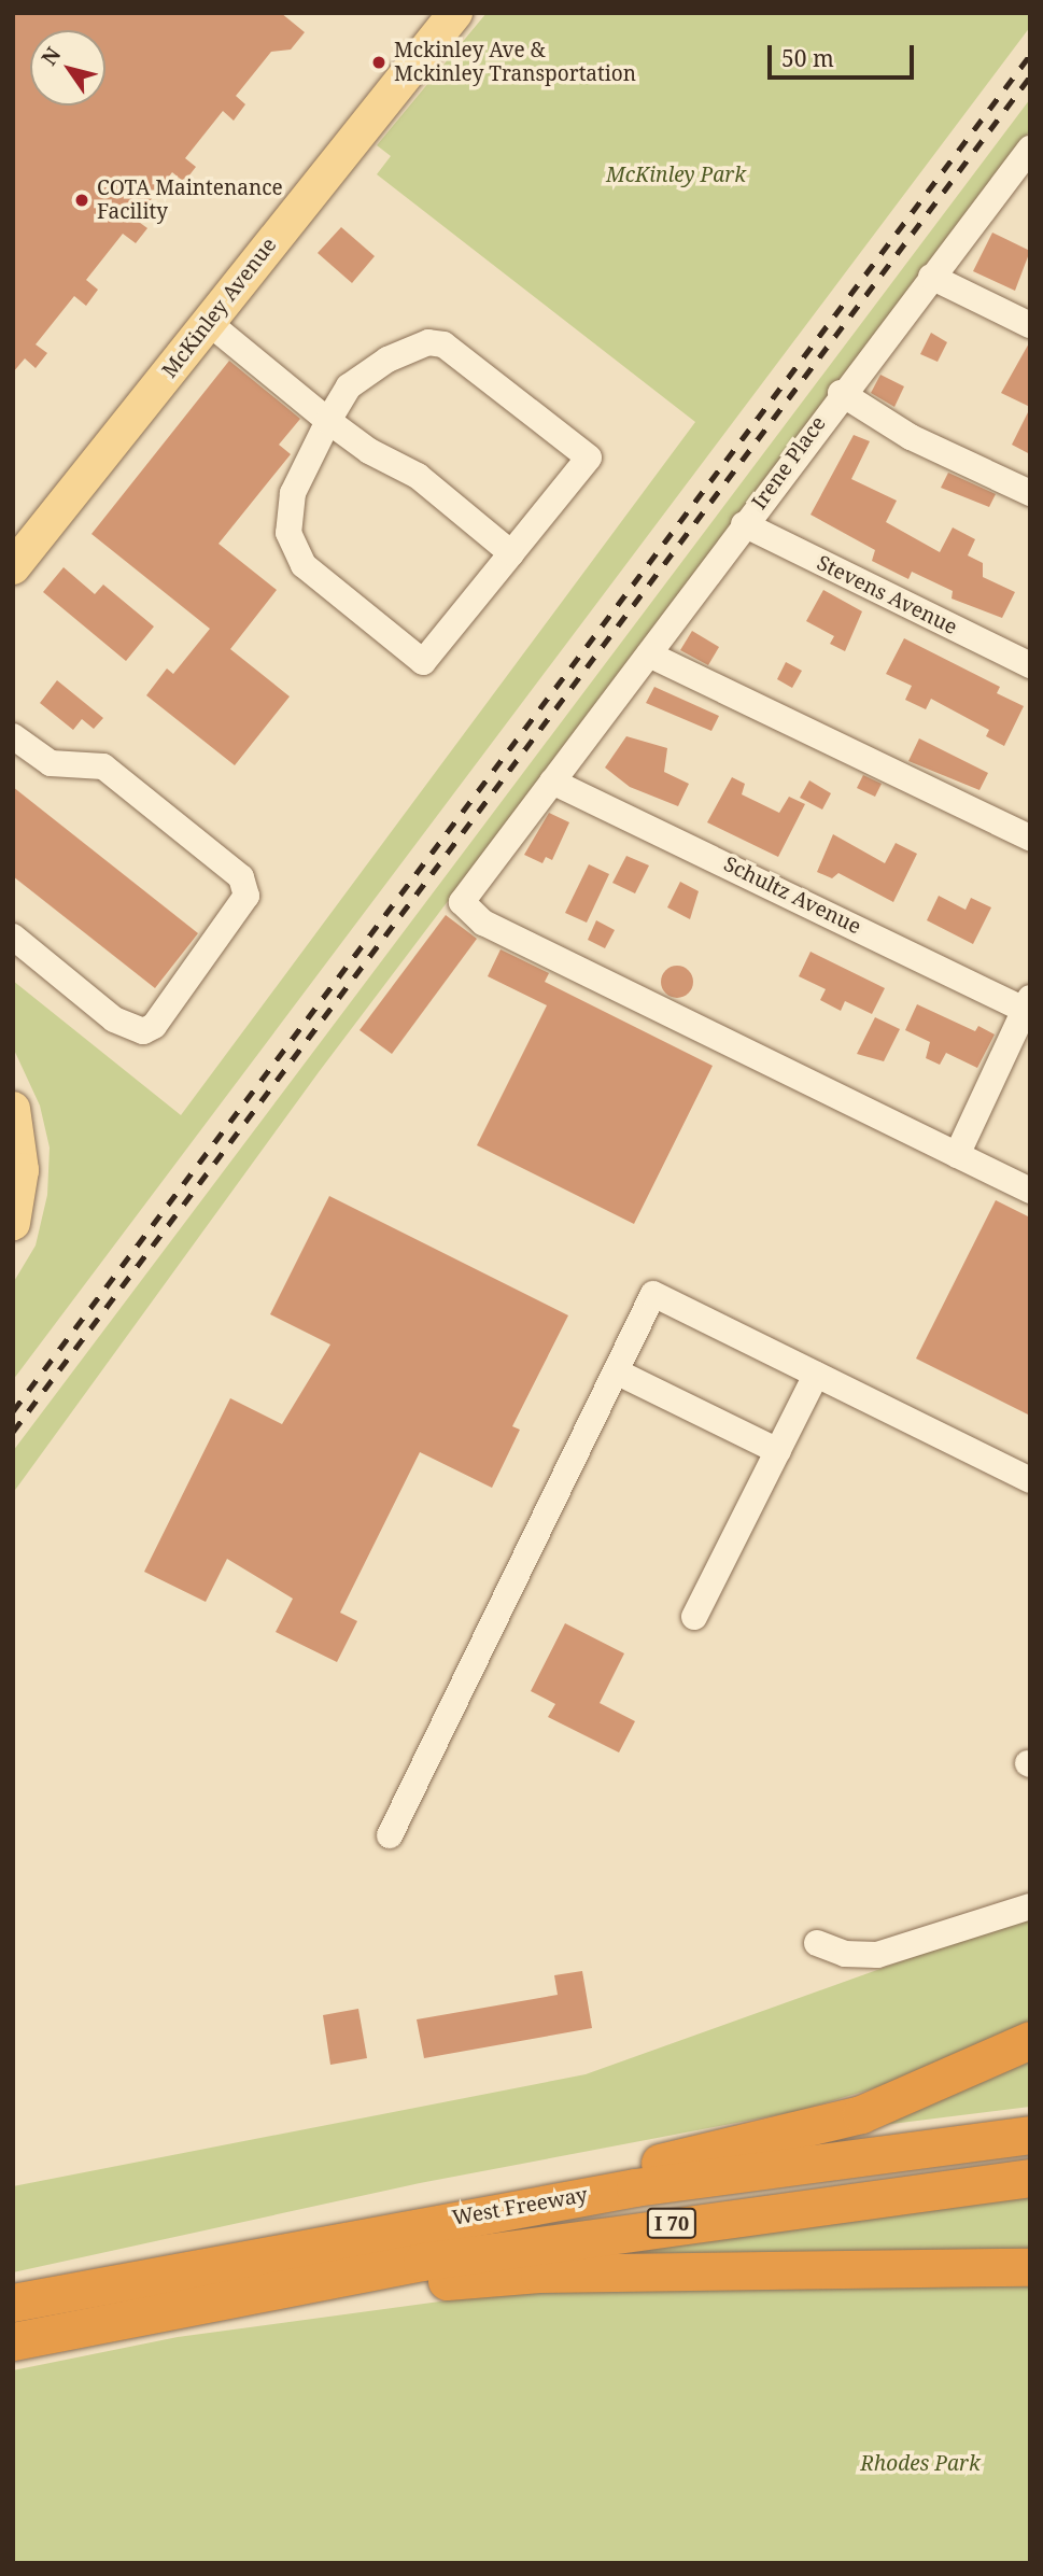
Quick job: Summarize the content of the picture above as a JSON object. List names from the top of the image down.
{
  "streets": {
    "highway": ["West Freeway", "I 70"],
    "main road": ["McKinley Avenue"],
    "street": ["Irene Place", "Stevens Avenue", "Schultz Avenue"]
  },
  "crossings": [
    ["Irene Place", "Stevens Avenue"],
    ["Irene Place", "Schultz Avenue"]
  ],
  "parks": ["McKinley Park", "Rhodes Park"],
  "places": ["Mckinley Ave & Mckinley Transportation", "COTA Maintenance Facility"],
  "scale_bar": "50 m",
  "north": "top left"
}
